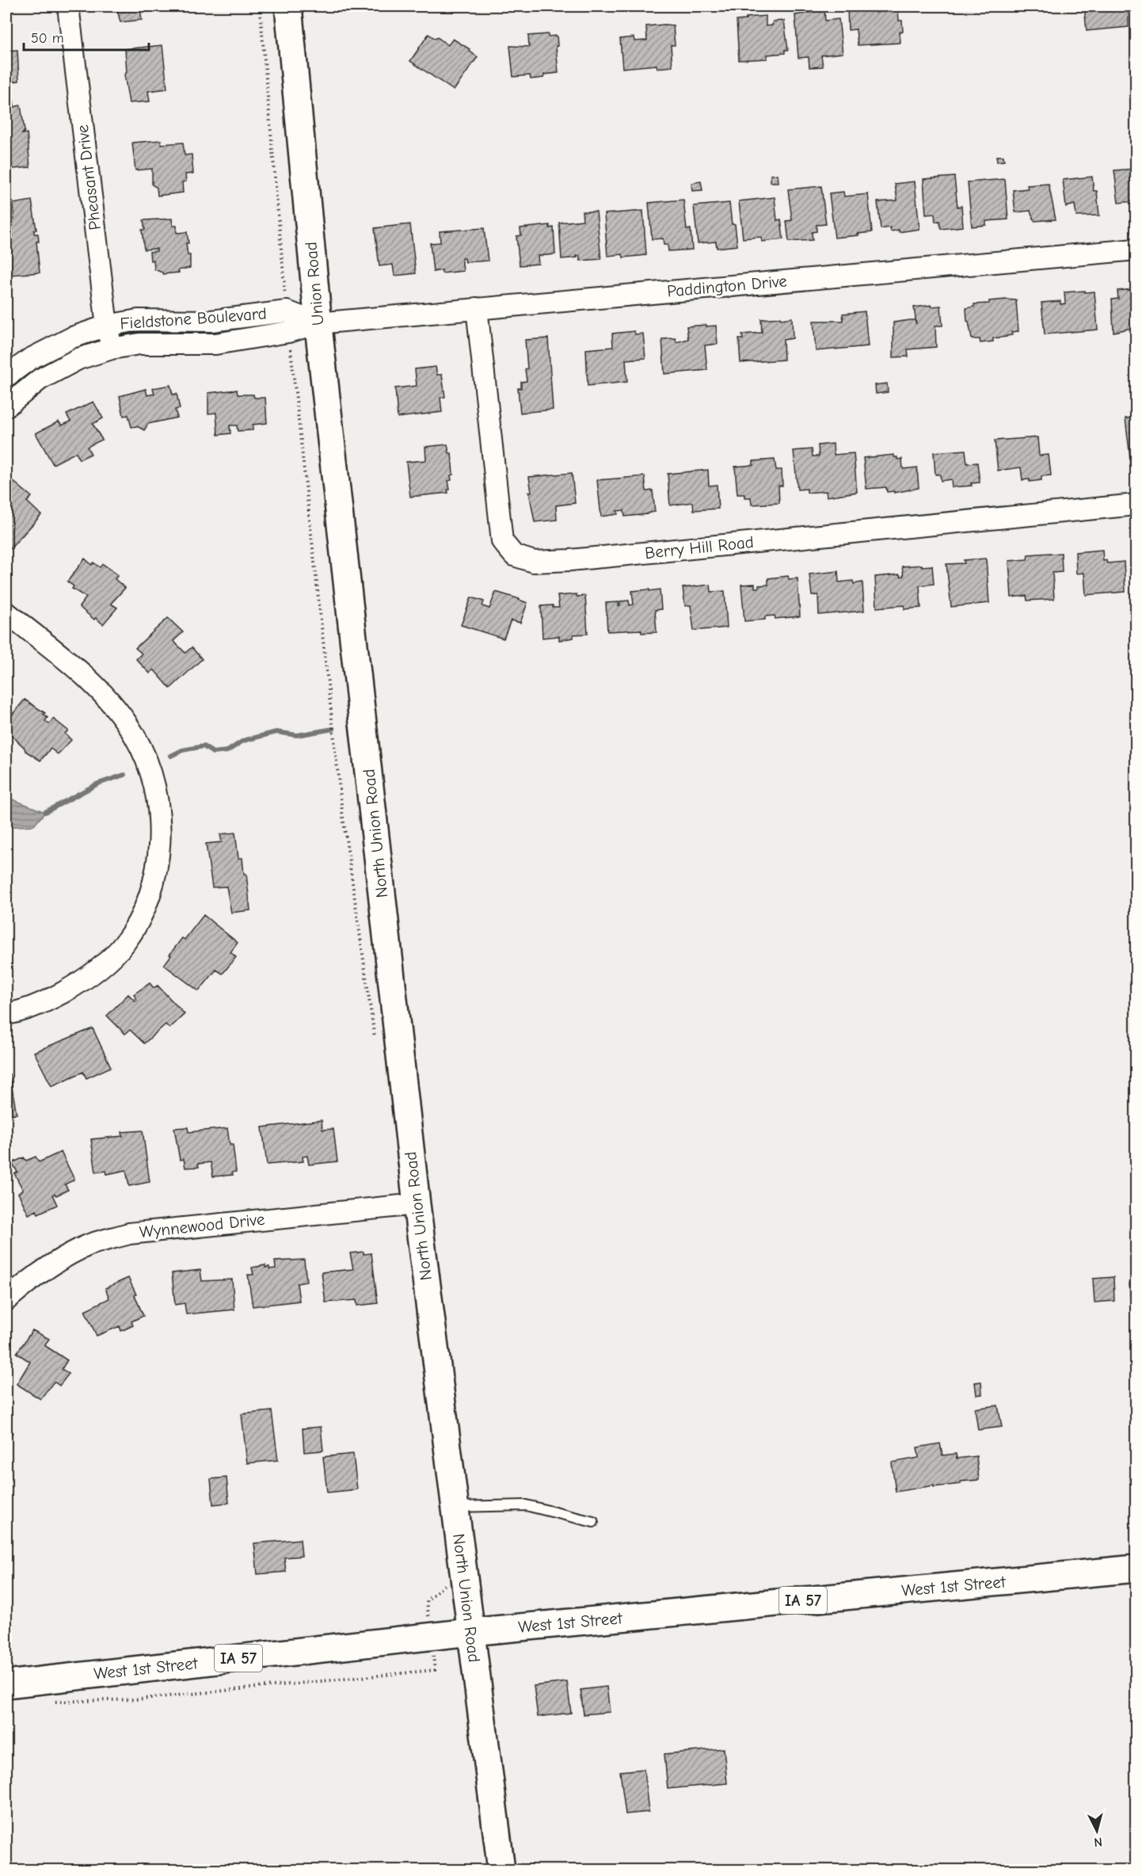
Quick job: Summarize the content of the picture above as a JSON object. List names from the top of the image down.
{
  "streets": {
    "main road": [
      "Union Road",
      "North Union Road",
      "West 1st Street",
      "IA 57"
    ],
    "street": [
      "Pheasant Drive",
      "Paddington Drive",
      "Fieldstone Boulevard",
      "Berry Hill Road",
      "Wynnewood Drive"
    ]
  },
  "crossings": [
    ["Pheasant Drive", "Fieldstone Boulevard"],
    ["Union Road", "Paddington Drive"],
    ["Union Road", "Fieldstone Boulevard"],
    ["Union Road", "North Union Road"],
    ["Paddington Drive", "Fieldstone Boulevard"],
    ["Paddington Drive", "Berry Hill Road"],
    ["North Union Road", "Wynnewood Drive"],
    ["North Union Road", "West 1st Street"]
  ],
  "scale_bar": "50 m",
  "north": "bottom"
}
